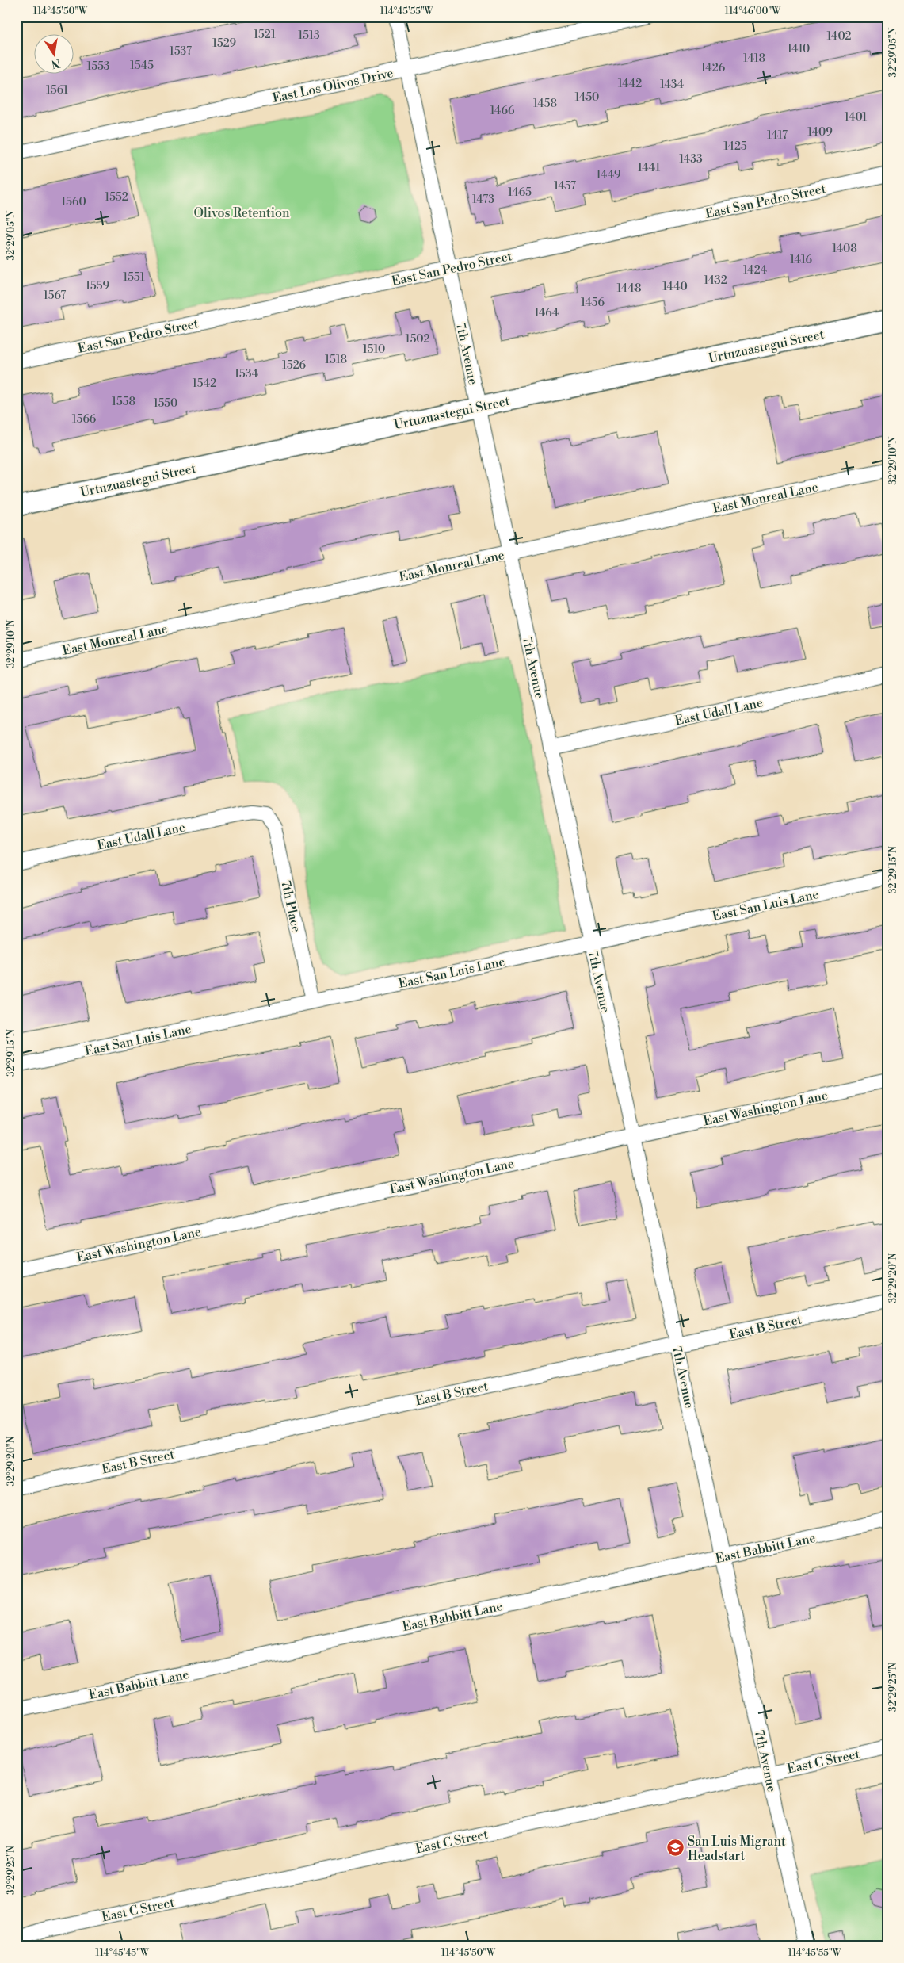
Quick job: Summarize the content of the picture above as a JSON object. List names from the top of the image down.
{
  "streets": {
    "main road": ["Urtuzuastegui Street"],
    "street": [
      "East Los Olivos Drive",
      "East San Pedro Street",
      "7th Avenue",
      "East Monreal Lane",
      "East Udall Lane",
      "East San Luis Lane",
      "7th Place",
      "East Washington Lane",
      "East B Street",
      "East Babbitt Lane",
      "East C Street"
    ]
  },
  "crossings": [
    ["East Los Olivos Drive", "7th Avenue"],
    ["East San Pedro Street", "7th Avenue"],
    ["Urtuzuastegui Street", "7th Avenue"],
    ["7th Avenue", "East Monreal Lane"],
    ["7th Avenue", "East Udall Lane"],
    ["7th Avenue", "East San Luis Lane"],
    ["7th Avenue", "East Washington Lane"],
    ["7th Avenue", "East B Street"],
    ["7th Avenue", "East Babbitt Lane"],
    ["7th Avenue", "East C Street"],
    ["East Udall Lane", "7th Place"],
    ["East San Luis Lane", "7th Place"]
  ],
  "parks": ["Olivos Retention"],
  "places": {
    "school or university": ["San Luis Migrant Headstart"]
  },
  "house_numbers": [
    "1521",
    "1513",
    "1402",
    "1529",
    "1410",
    "1537",
    "1418",
    "1545",
    "1553",
    "1426",
    "1442",
    "1434",
    "1561",
    "1450",
    "1458",
    "1466",
    "1401",
    "1409",
    "1417",
    "1425",
    "1433",
    "1441",
    "1449",
    "1457",
    "1465",
    "1552",
    "1473",
    "1560",
    "1408",
    "1416",
    "1424",
    "1551",
    "1432",
    "1559",
    "1440",
    "1448",
    "1567",
    "1456",
    "1464",
    "1502",
    "1510",
    "1518",
    "1526",
    "1534",
    "1542",
    "1558",
    "1550",
    "1566"
  ],
  "north": "bottom",
  "coordinates": [
    "114°45'50\"W",
    "114°45'55\"W",
    "114°46'00\"W",
    "32°29'05\"N",
    "32°29'10\"N",
    "32°29'15\"N",
    "32°29'20\"N",
    "32°29'25\"N",
    "114°45'45\"W"
  ]
}
